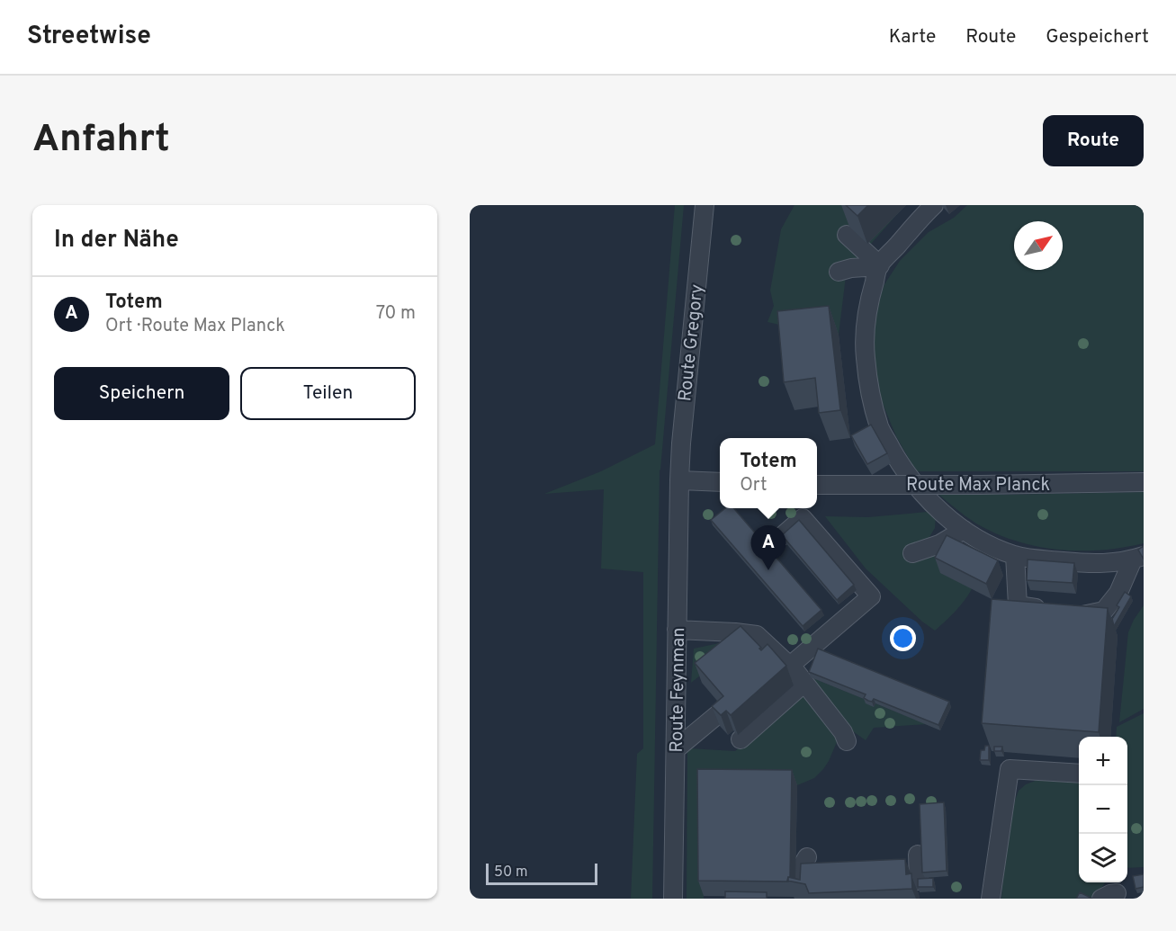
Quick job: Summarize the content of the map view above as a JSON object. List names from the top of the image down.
{
  "streets": {
    "street": ["Route Gregory", "Route Max Planck", "Route Feynman"]
  },
  "crossings": [
    ["Route Gregory", "Route Feynman"]
  ],
  "scale_bar": "50 m",
  "north": "top right",
  "page": {
    "header": "Streetwise",
    "nav": ["Karte", "Route", "Gespeichert"],
    "buttons": [
      "Route",
      ["Speichern", "Teilen"]
    ],
    "title": "Anfahrt",
    "heading": "In der Nähe",
    "list": [
      {
        "mark": "A",
        "name": "Totem",
        "note": "Ort · Route Max Planck",
        "value": "70 m"
      }
    ],
    "popup": ["Totem", "Ort"],
    "pins": "A",
    "map_buttons": ["+", "−"],
    "scale": "50 m"
  }
}
